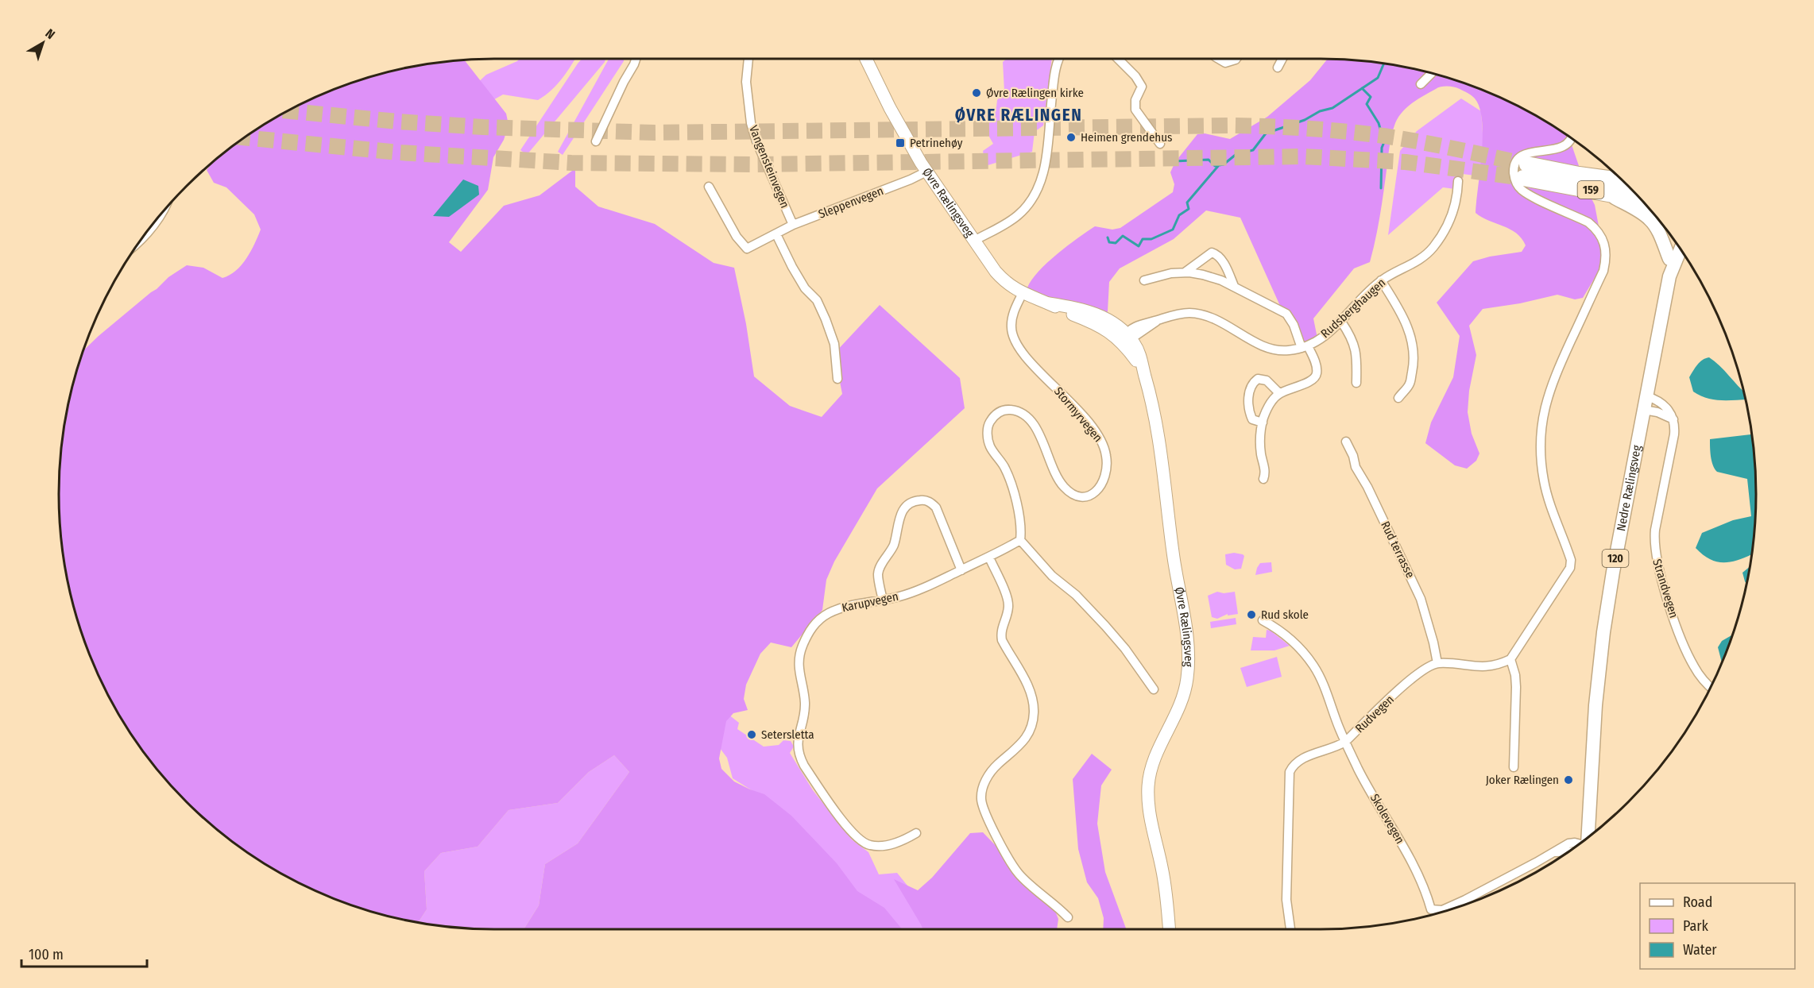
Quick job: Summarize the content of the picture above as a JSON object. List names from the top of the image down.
{
  "streets": {
    "highway": ["159"],
    "main road": ["Øvre Rælingsveg", "Nedre Rælingsveg", "120"],
    "street": [
      "Vangensteinvegen",
      "Sleppenvegen",
      "Rudsberghaugen",
      "Stormyrvegen",
      "Rud terrasse",
      "Strandvegen",
      "Karupvegen",
      "Rudvegen",
      "Skolevegen"
    ]
  },
  "crossings": [
    ["Vangensteinvegen", "Sleppenvegen"],
    ["Sleppenvegen", "Øvre Rælingsveg"],
    ["Øvre Rælingsveg", "Rudsberghaugen"],
    ["Øvre Rælingsveg", "Stormyrvegen"],
    ["Stormyrvegen", "Karupvegen"],
    ["Rud terrasse", "Rudvegen"],
    ["Rudvegen", "Skolevegen"]
  ],
  "districts": ["ØVRE RÆLINGEN"],
  "places": {
    "other": [
      "Øvre Rælingen kirke",
      "Heimen grendehus",
      "Rud skole",
      "Setersletta",
      "Joker Rælingen"
    ],
    "transit": ["Petrinehøy"]
  },
  "legend": ["Road", "Park", "Water"],
  "scale_bar": "100 m",
  "north": "top right"
}
